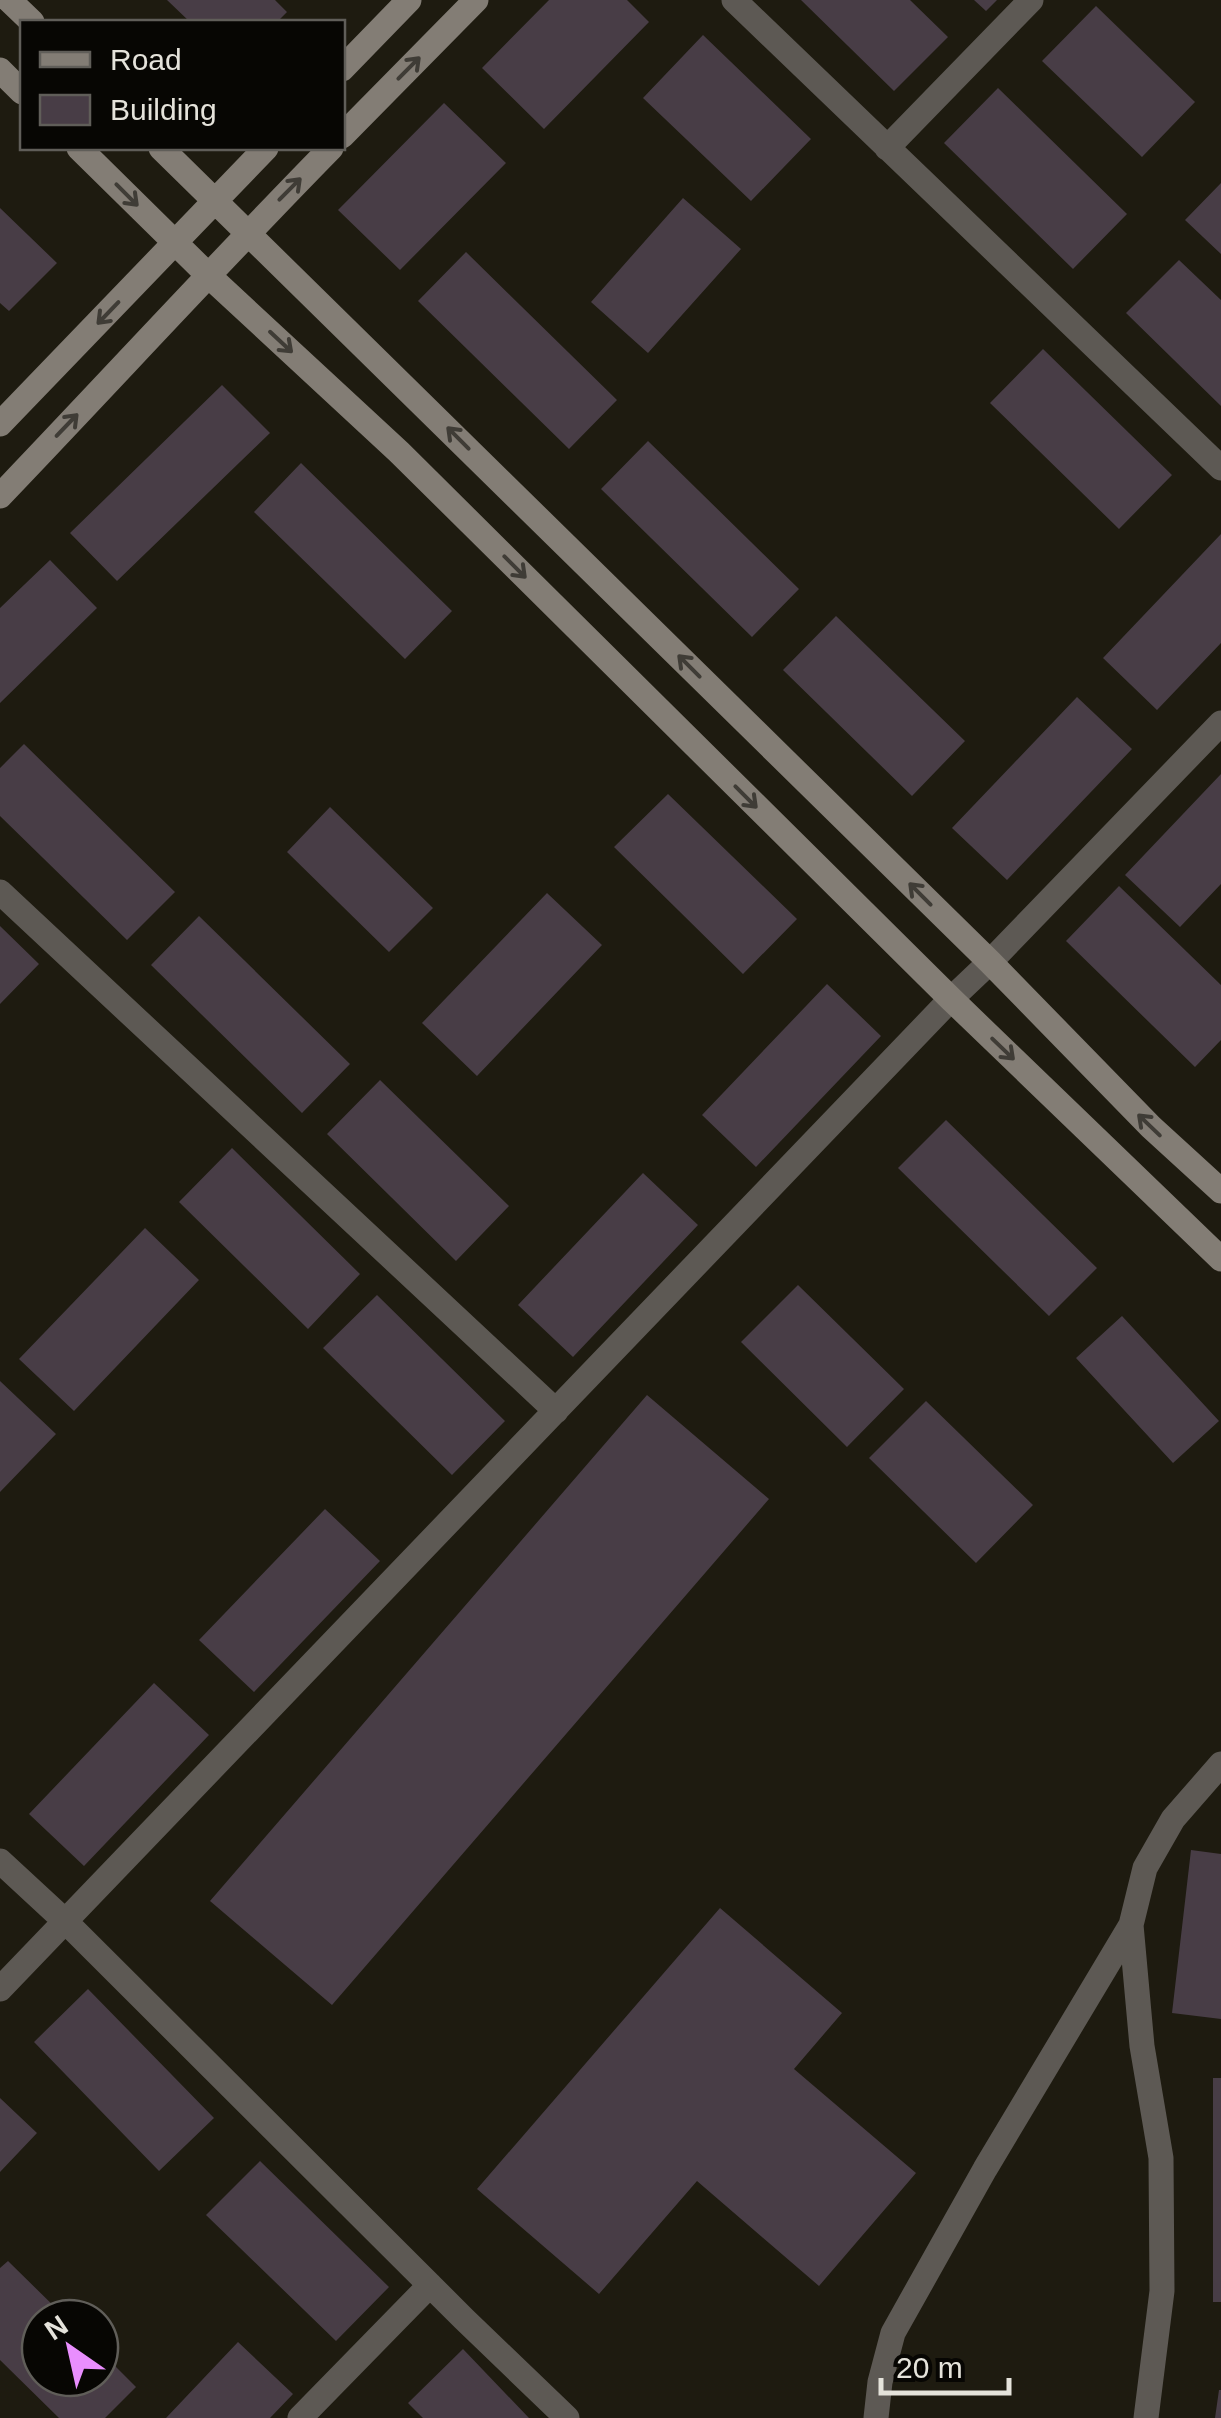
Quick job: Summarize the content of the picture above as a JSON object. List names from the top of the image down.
{
  "legend": ["Road", "Building"],
  "scale_bar": "20 m",
  "north": "top left"
}
